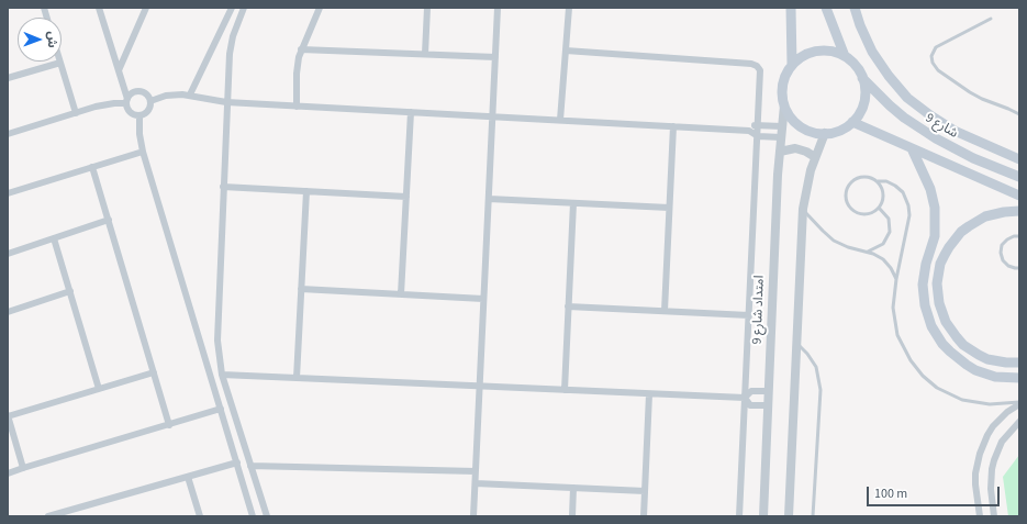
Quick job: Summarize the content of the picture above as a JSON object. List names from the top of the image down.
{
  "streets": {
    "main road": ["شارع 9"],
    "street": ["امتداد شارع 9"]
  },
  "crossings": [
    ["شارع 9", "امتداد شارع 9"]
  ],
  "scale_bar": "100 m",
  "north": "right"
}
